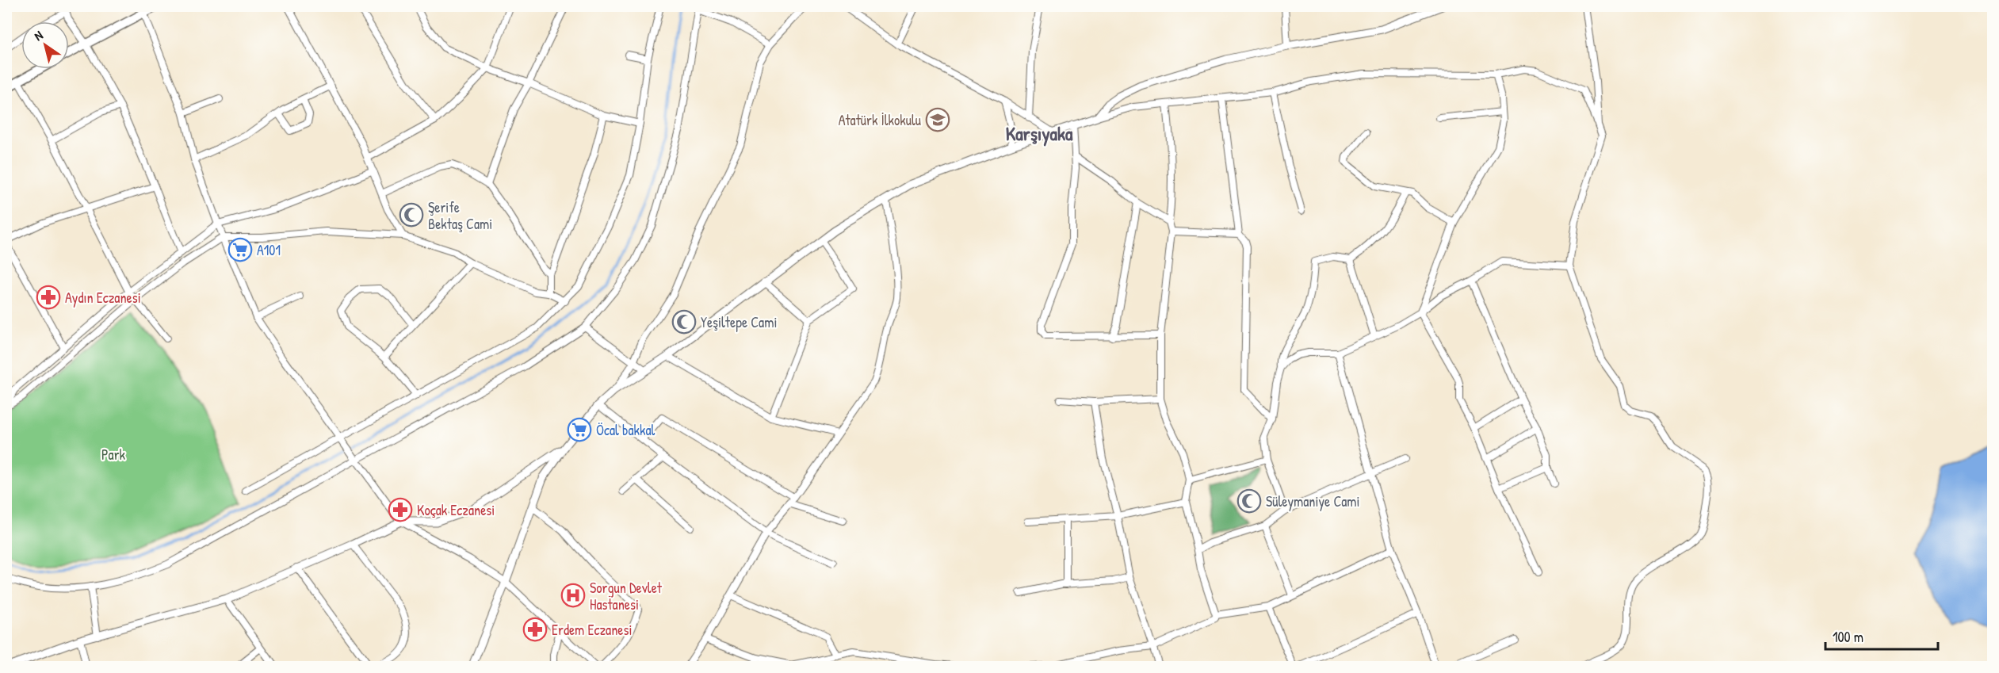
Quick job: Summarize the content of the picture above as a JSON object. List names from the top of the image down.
{
  "districts": ["Karşıyaka"],
  "parks": ["Park"],
  "places": {
    "school or university": ["Atatürk İlkokulu"],
    "mosque": ["Şerife Bektaş Cami", "Yeşiltepe Cami", "Süleymaniye Cami"],
    "supermarket": ["A101", "Öcal bakkal"],
    "pharmacy": ["Aydın Eczanesi", "Koçak Eczanesi", "Erdem Eczanesi"],
    "hospital": ["Sorgun Devlet Hastanesi"]
  },
  "scale_bar": "100 m",
  "north": "top left"
}
